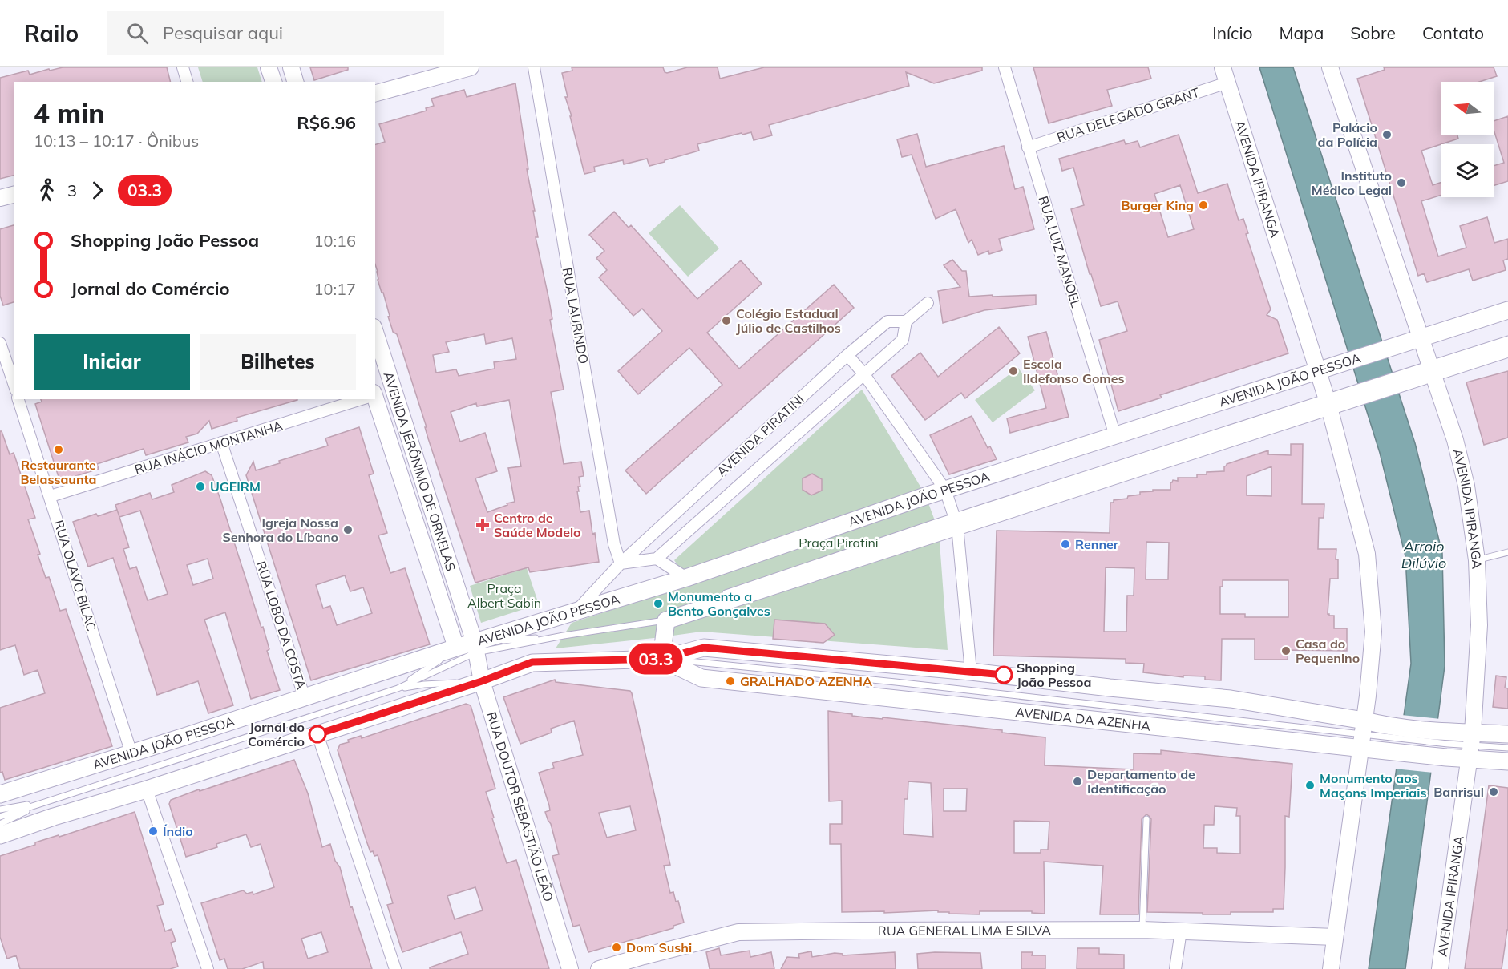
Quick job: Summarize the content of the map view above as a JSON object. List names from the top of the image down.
{
  "streets": {
    "main road": ["AVENIDA JOÃO PESSOA", "AVENIDA DA AZENHA"],
    "street": [
      "RUA DELEGADO GRANT",
      "AVENIDA IPIRANGA",
      "RUA LUIZ MANOEL",
      "RUA LAURINDO",
      "AVENIDA PIRATINI",
      "RUA INÁCIO MONTANHA",
      "AVENIDA JERÔNIMO DE ORNELAS",
      "RUA OLAVO BILAC",
      "RUA LOBO DA COSTA",
      "RUA DOUTOR SEBASTIÃO LEÃO",
      "RUA GENERAL LIMA E SILVA"
    ]
  },
  "crossings": [
    ["RUA DELEGADO GRANT", "AVENIDA IPIRANGA"],
    ["RUA DELEGADO GRANT", "RUA LUIZ MANOEL"],
    ["AVENIDA IPIRANGA", "AVENIDA JOÃO PESSOA"],
    ["AVENIDA IPIRANGA", "AVENIDA DA AZENHA"],
    ["AVENIDA IPIRANGA", "RUA GENERAL LIMA E SILVA"],
    ["RUA LUIZ MANOEL", "AVENIDA JOÃO PESSOA"],
    ["RUA LAURINDO", "AVENIDA PIRATINI"],
    ["AVENIDA JOÃO PESSOA", "AVENIDA PIRATINI"],
    ["AVENIDA JOÃO PESSOA", "AVENIDA JERÔNIMO DE ORNELAS"],
    ["AVENIDA JOÃO PESSOA", "RUA OLAVO BILAC"],
    ["AVENIDA JOÃO PESSOA", "RUA LOBO DA COSTA"],
    ["AVENIDA JOÃO PESSOA", "RUA DOUTOR SEBASTIÃO LEÃO"],
    ["RUA INÁCIO MONTANHA", "AVENIDA JERÔNIMO DE ORNELAS"],
    ["RUA INÁCIO MONTANHA", "RUA OLAVO BILAC"],
    ["RUA INÁCIO MONTANHA", "RUA LOBO DA COSTA"],
    ["AVENIDA JERÔNIMO DE ORNELAS", "RUA DOUTOR SEBASTIÃO LEÃO"],
    ["AVENIDA DA AZENHA", "RUA DOUTOR SEBASTIÃO LEÃO"]
  ],
  "water": ["Arroio Dilúvio"],
  "parks": ["Praça Piratini", "Praça Albert Sabin"],
  "places": {
    "other": [
      "Palácio da Polícia",
      "Instituto Médico Legal",
      "Burger King",
      "Colégio Estadual Júlio de Castilhos",
      "Escola Ildefonso Gomes",
      "Restaurante Belassaunta",
      "UGEIRM",
      "Igreja Nossa Senhora do Líbano",
      "Renner",
      "Monumento a Bento Gonçalves",
      "Casa do Pequenino",
      "Shopping João Pessoa",
      "GRALHADO AZENHA",
      "Jornal do Comércio",
      "Departamento de Identificação",
      "Monumento aos Maçons Imperiais",
      "Banrisul",
      "Índio",
      "Dom Sushi"
    ],
    "health": ["Centro de Saúde Modelo"]
  },
  "lines": ["bus line 03.3"],
  "north": "left",
  "page": {
    "header": "Railo",
    "search": "Pesquisar aqui",
    "nav": [
      "Início",
      "Mapa",
      "Sobre",
      "Contato"
    ],
    "on_map": "03.3",
    "heading": ["4 min", "10:13 – 10:17 · Ônibus", "R$6.96"],
    "legs": ["3", "03.3"],
    "list": [
      {
        "name": "Shopping João Pessoa",
        "value": "10:16"
      },
      {
        "name": "Jornal do Comércio",
        "value": "10:17"
      }
    ],
    "buttons": ["Iniciar", "Bilhetes"]
  }
}
